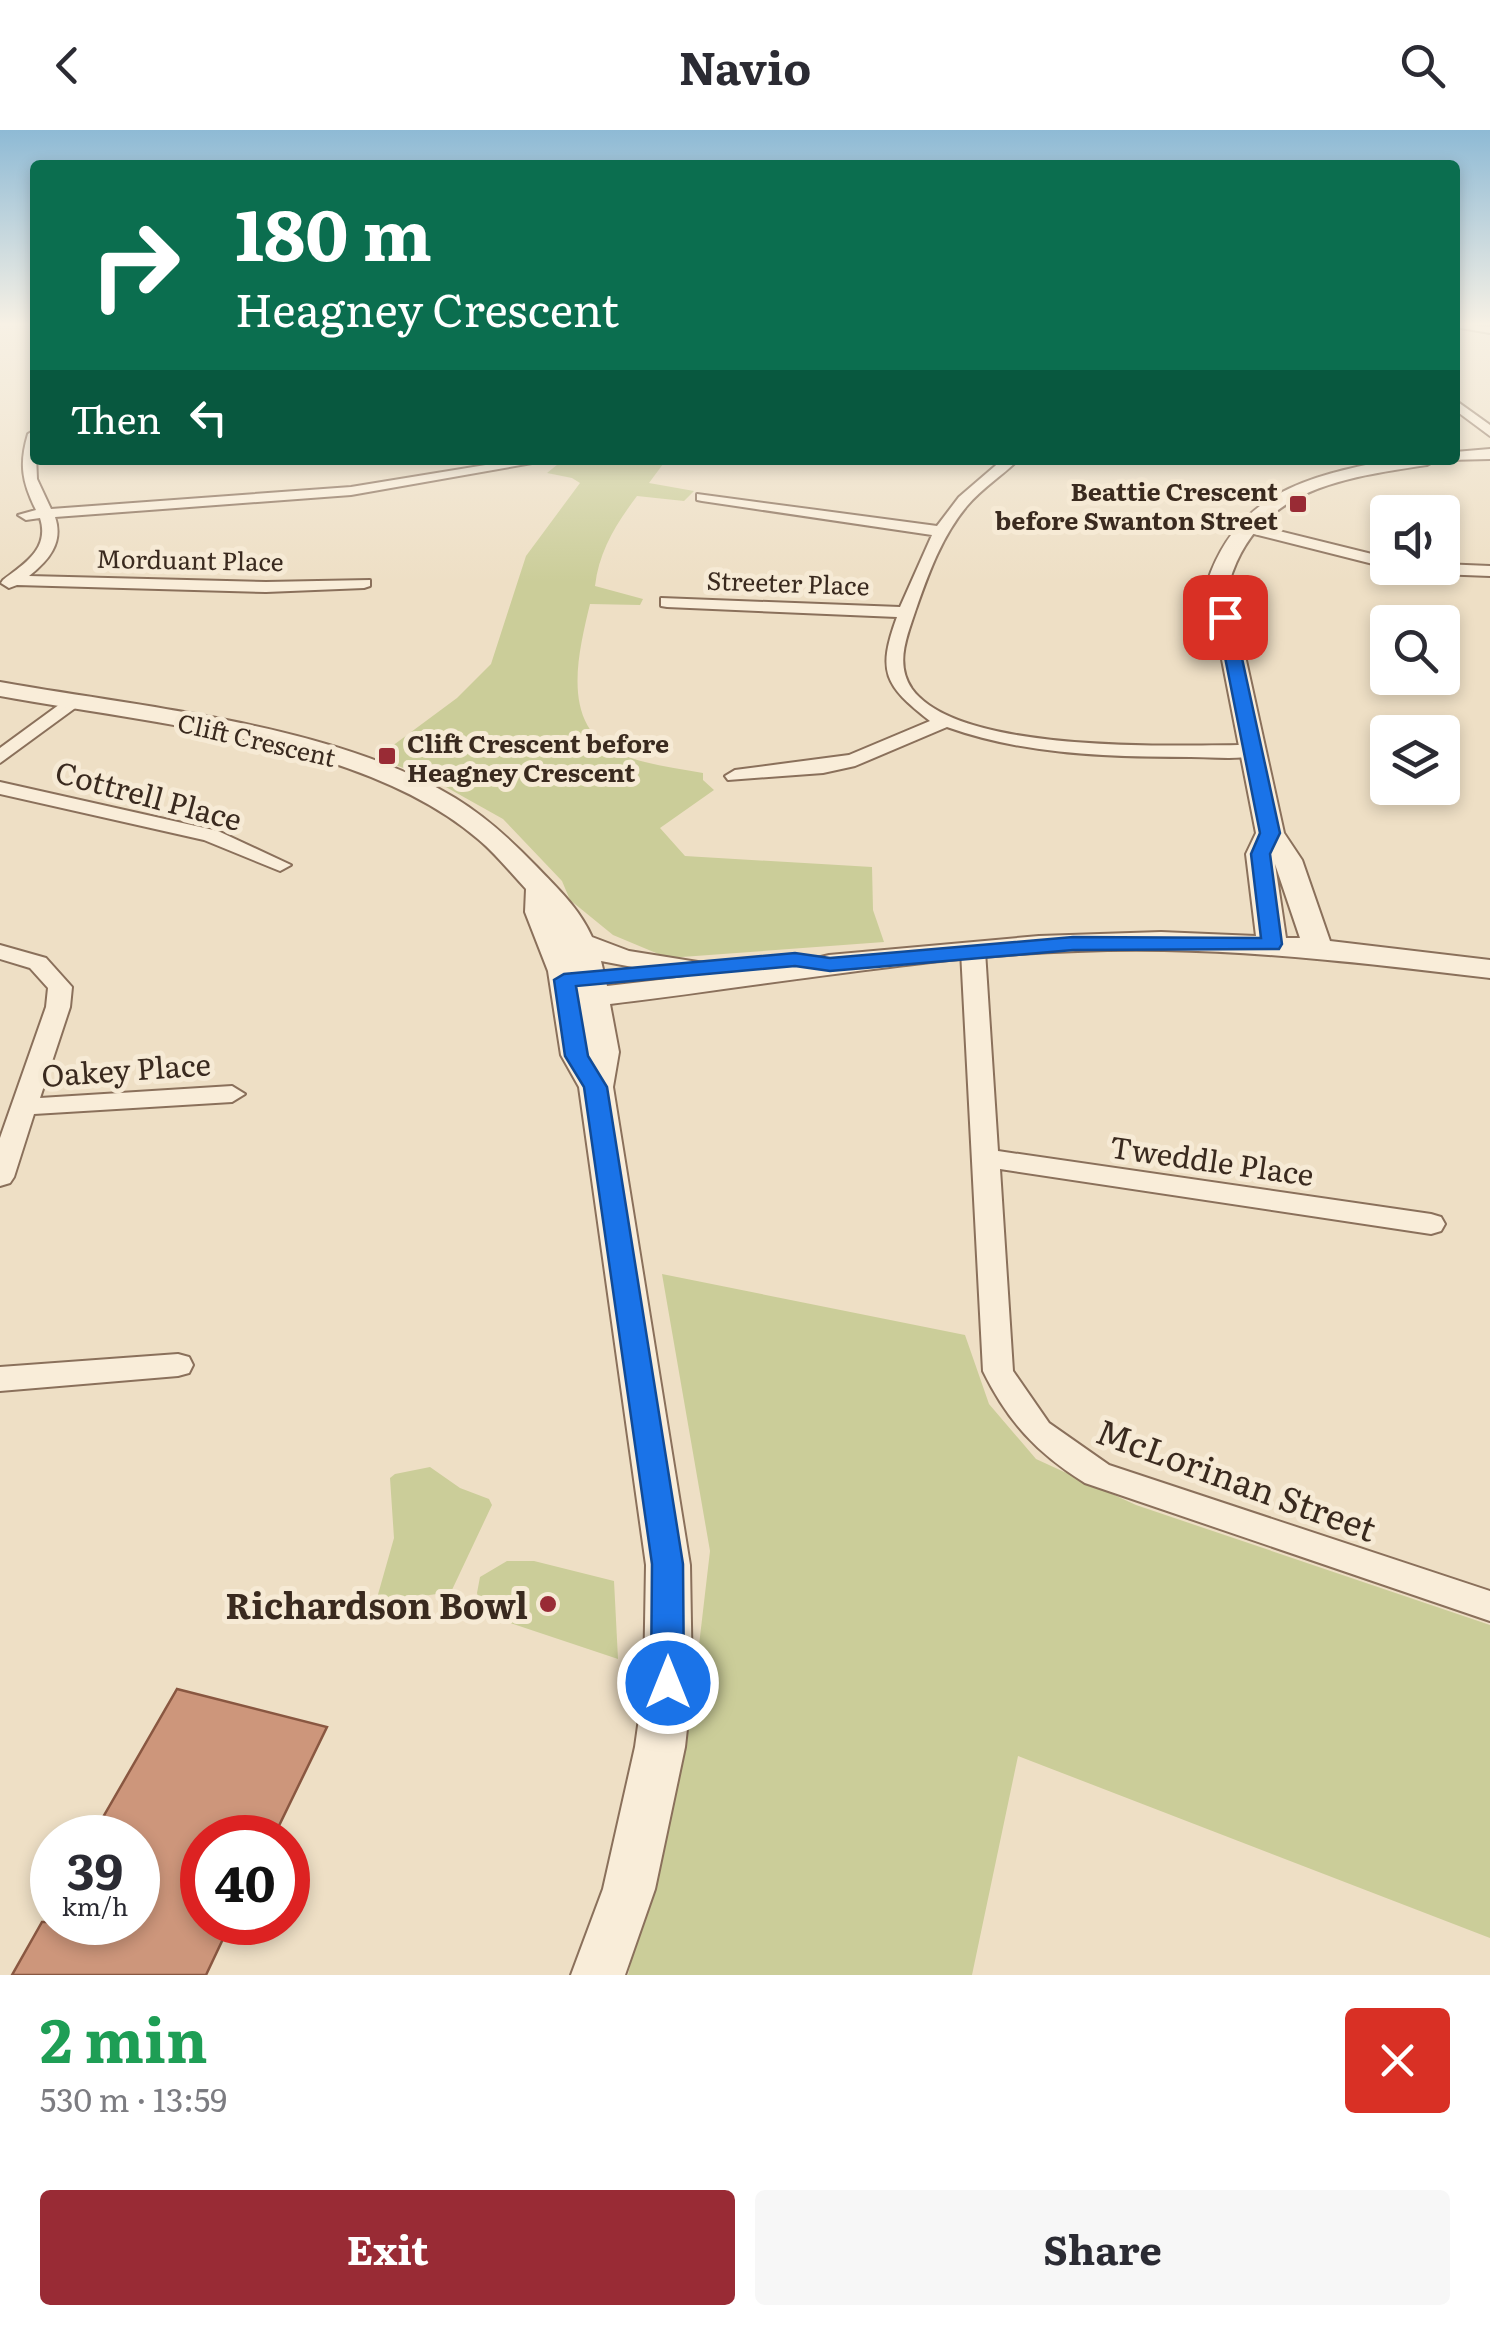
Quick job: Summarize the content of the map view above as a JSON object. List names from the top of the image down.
{
  "streets": {
    "street": [
      "Morduant Place",
      "Streeter Place",
      "Clift Crescent",
      "Cottrell Place",
      "Oakey Place",
      "Tweddle Place",
      "McLorinan Street"
    ]
  },
  "crossings": [
    ["Tweddle Place", "McLorinan Street"]
  ],
  "places": {
    "transit": ["Beattie Crescent before Swanton Street", "Clift Crescent before Heagney Crescent"],
    "other": ["Richardson Bowl"]
  },
  "page": {
    "header": "Navio",
    "turn": ["180 m", "Heagney Crescent"],
    "then": "Then",
    "speed": "39 km/h",
    "limit": "40",
    "heading": ["2 min", "530 m · 13:59"],
    "buttons": ["Exit", "Share"]
  }
}
